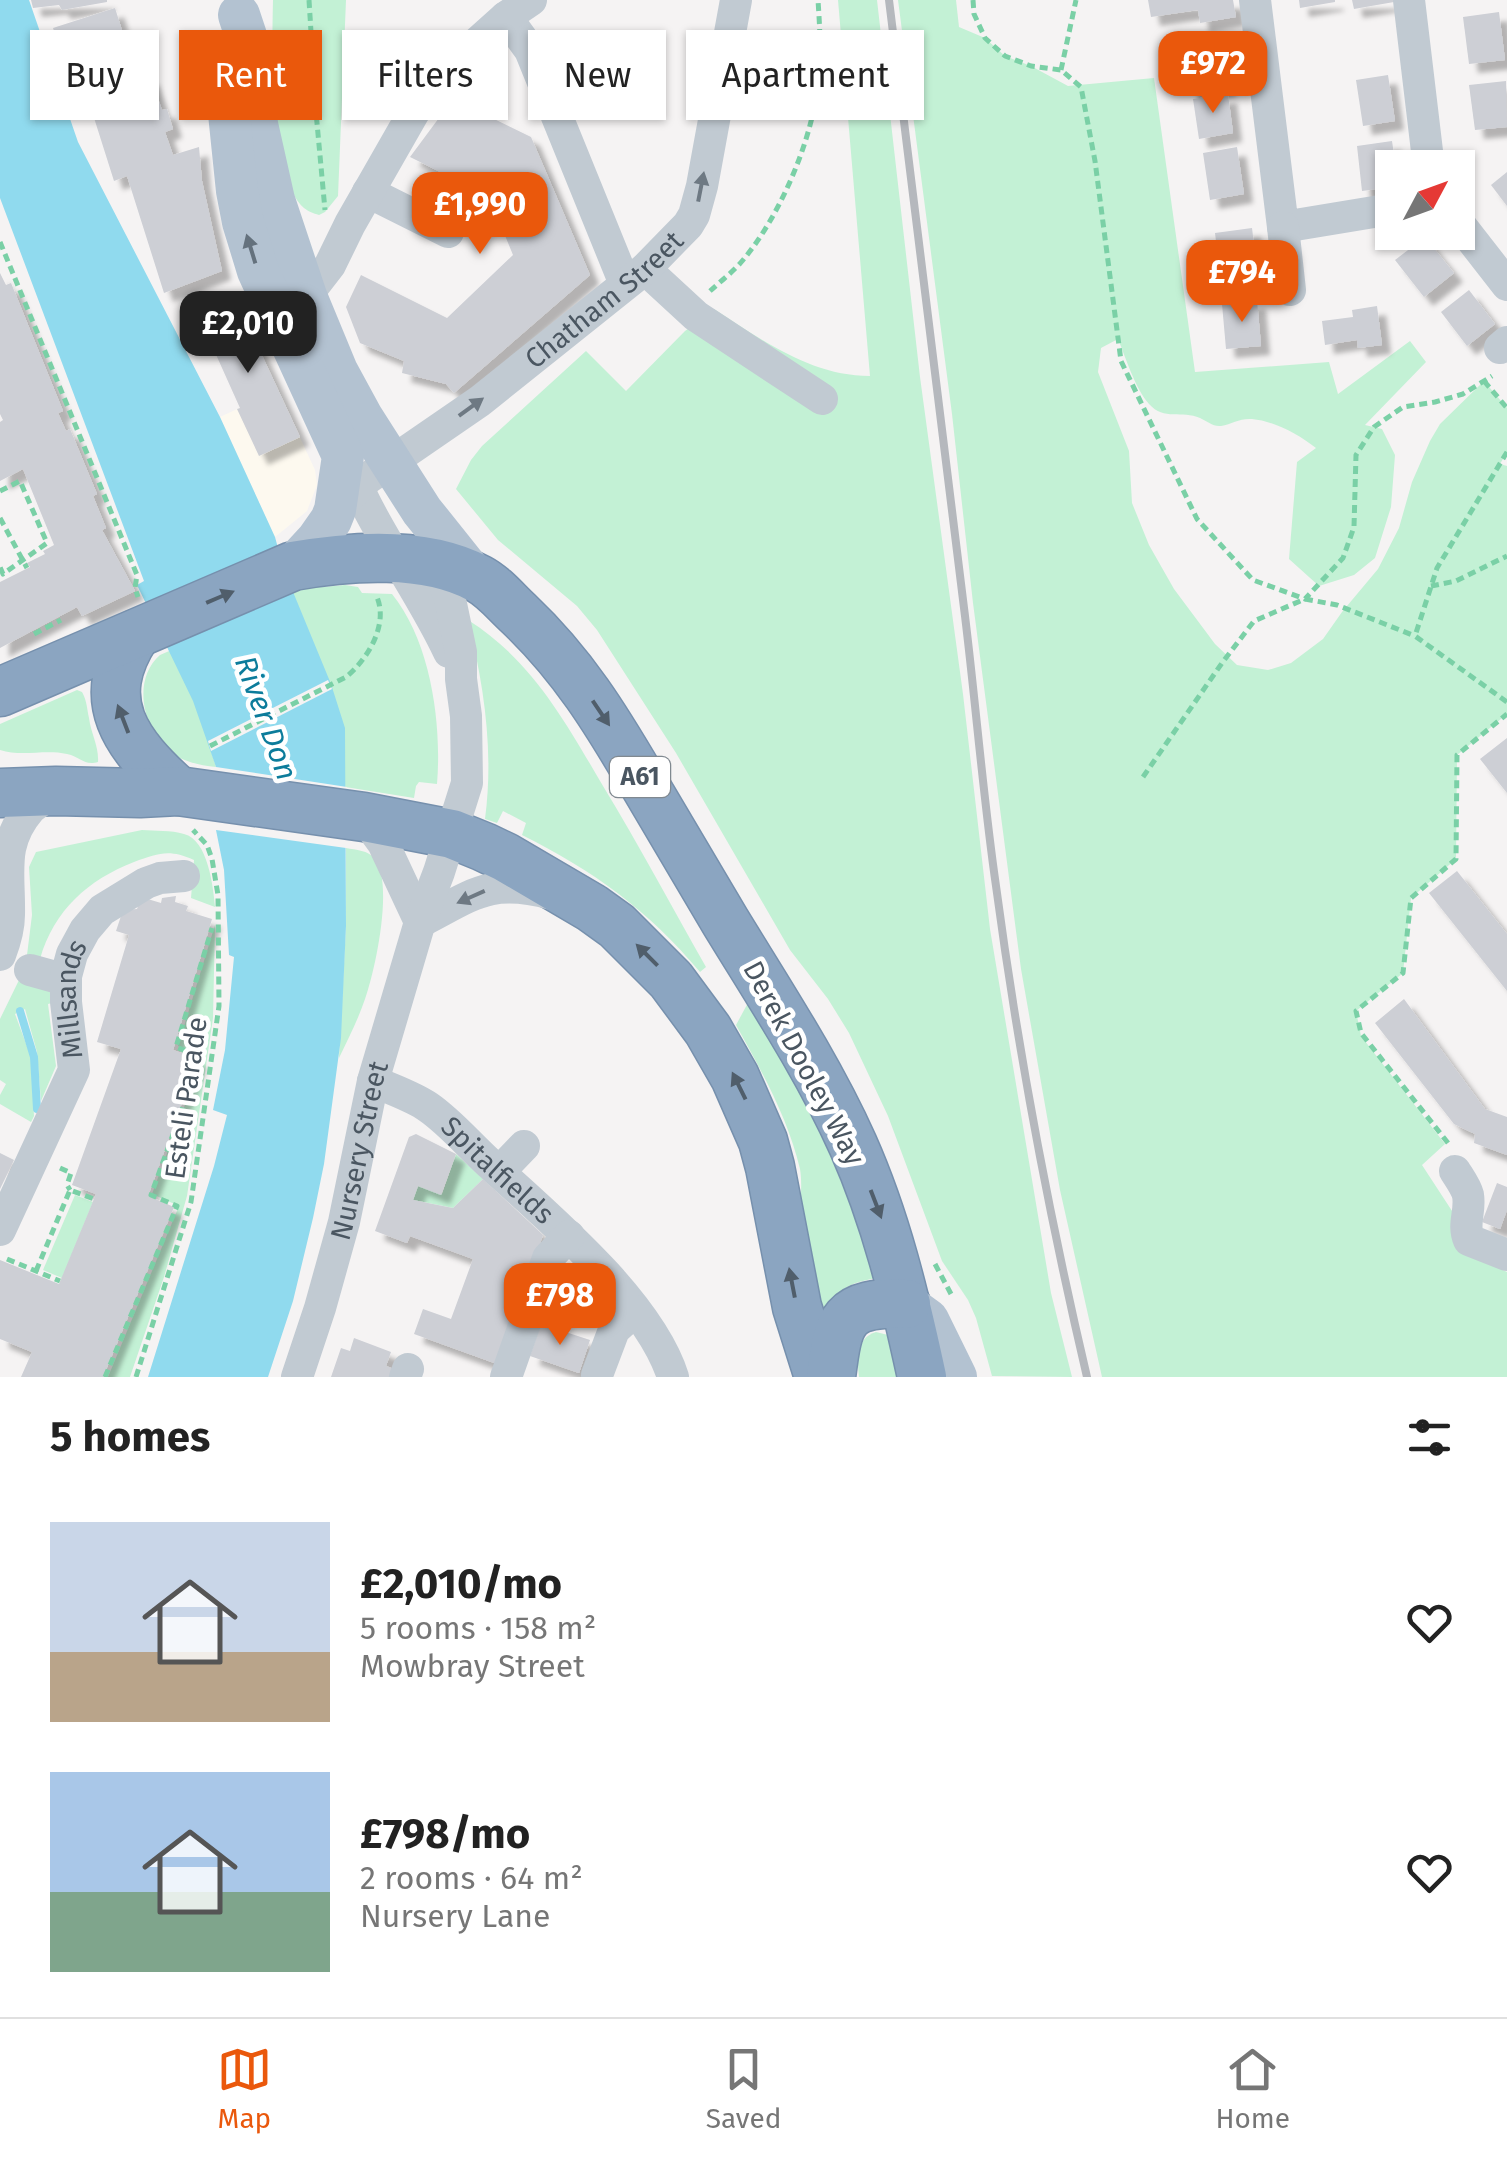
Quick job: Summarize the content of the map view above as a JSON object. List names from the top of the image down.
{
  "streets": {
    "highway": ["A61", "Derek Dooley Way"],
    "street": [
      "Chatham Street",
      "Millsands",
      "Nursery Street",
      "Spitalfields"
    ],
    "path": ["Esteli Parade"]
  },
  "crossings": [
    ["A61", "Derek Dooley Way"],
    ["A61", "Nursery Street"],
    ["Nursery Street", "Spitalfields"]
  ],
  "water": ["River Don"],
  "north": "top right",
  "page": {
    "chip": [
      "Buy",
      "Rent",
      "Filters",
      "New",
      "Apartment"
    ],
    "price": [
      "£972",
      "£1,990",
      "£794",
      "£2,010",
      "£798"
    ],
    "heading": "5 homes",
    "list": [
      {
        "name": "£2,010/mo",
        "note": "5 rooms · 158 m² · Mowbray Street"
      },
      {
        "name": "£798/mo",
        "note": "2 rooms · 64 m² · Nursery Lane"
      }
    ],
    "tabs": ["Map", "Saved", "Home"]
  }
}
